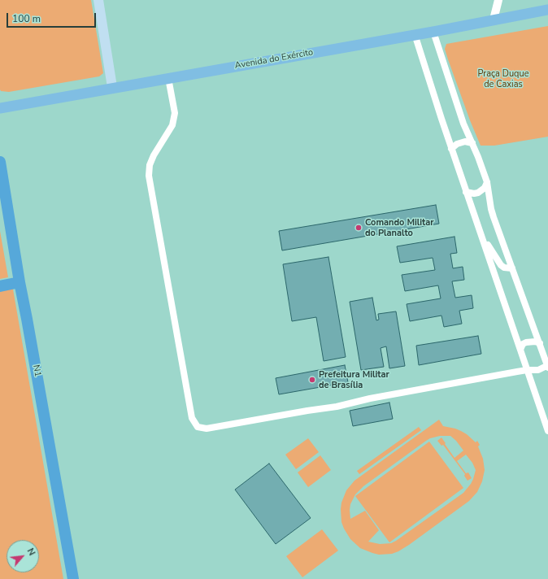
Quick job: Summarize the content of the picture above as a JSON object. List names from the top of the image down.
{
  "streets": {
    "highway": ["N1"],
    "main road": ["Avenida do Exército"]
  },
  "parks": ["Praça Duque de Caxias"],
  "places": ["Comando Militar do Planalto", "Prefeitura Militar de Brasília"],
  "scale_bar": "100 m",
  "north": "top right"
}
